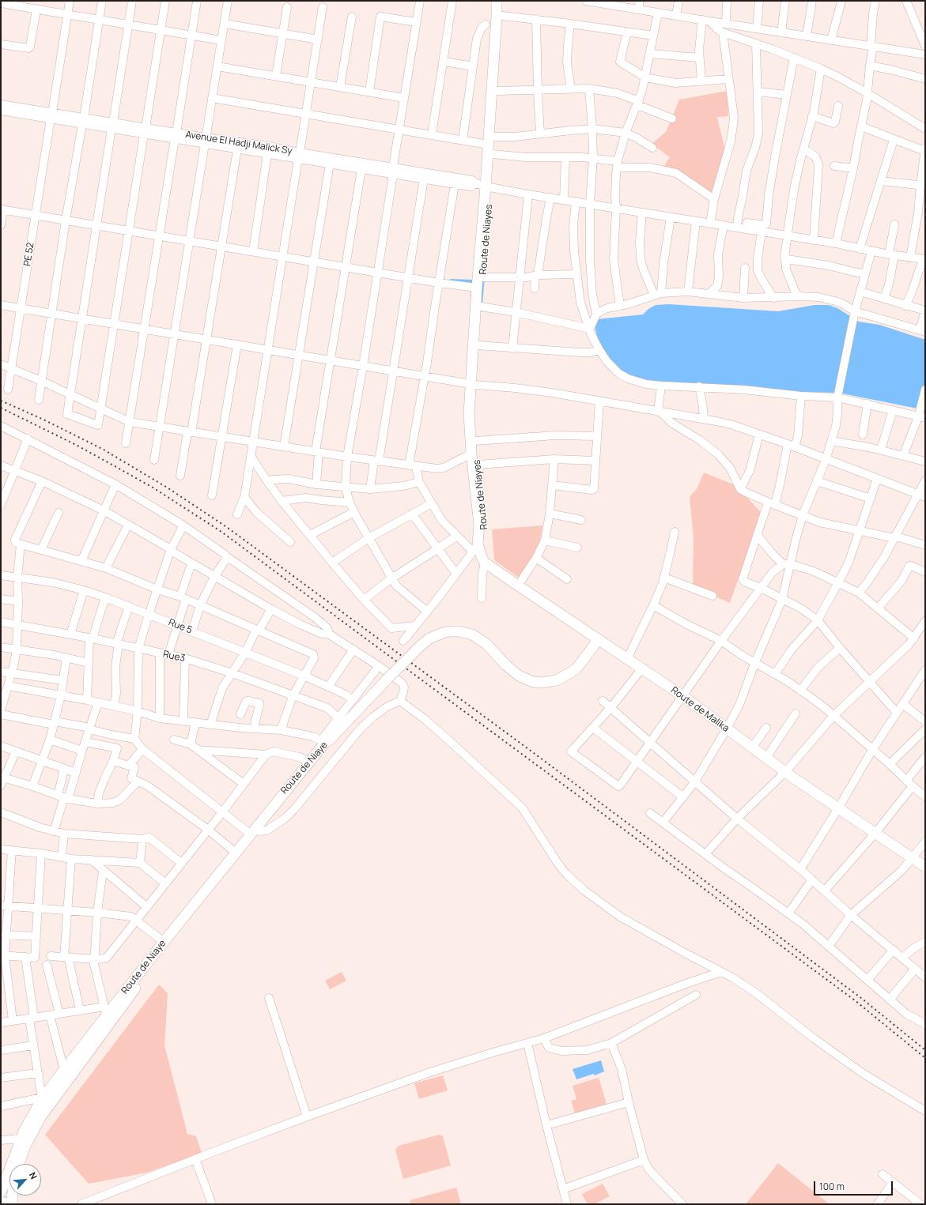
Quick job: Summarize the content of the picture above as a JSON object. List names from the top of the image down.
{
  "streets": {
    "main road": ["Route de Niayes", "Route de Malika", "Route de Niaye"],
    "street": [
      "Avenue El Hadji Malick Sy",
      "PE 52",
      "Rue 5",
      "Rue3"
    ]
  },
  "crossings": [
    ["Avenue El Hadji Malick Sy", "Route de Niayes"],
    ["Avenue El Hadji Malick Sy", "PE 52"]
  ],
  "scale_bar": "100 m",
  "north": "top right"
}
